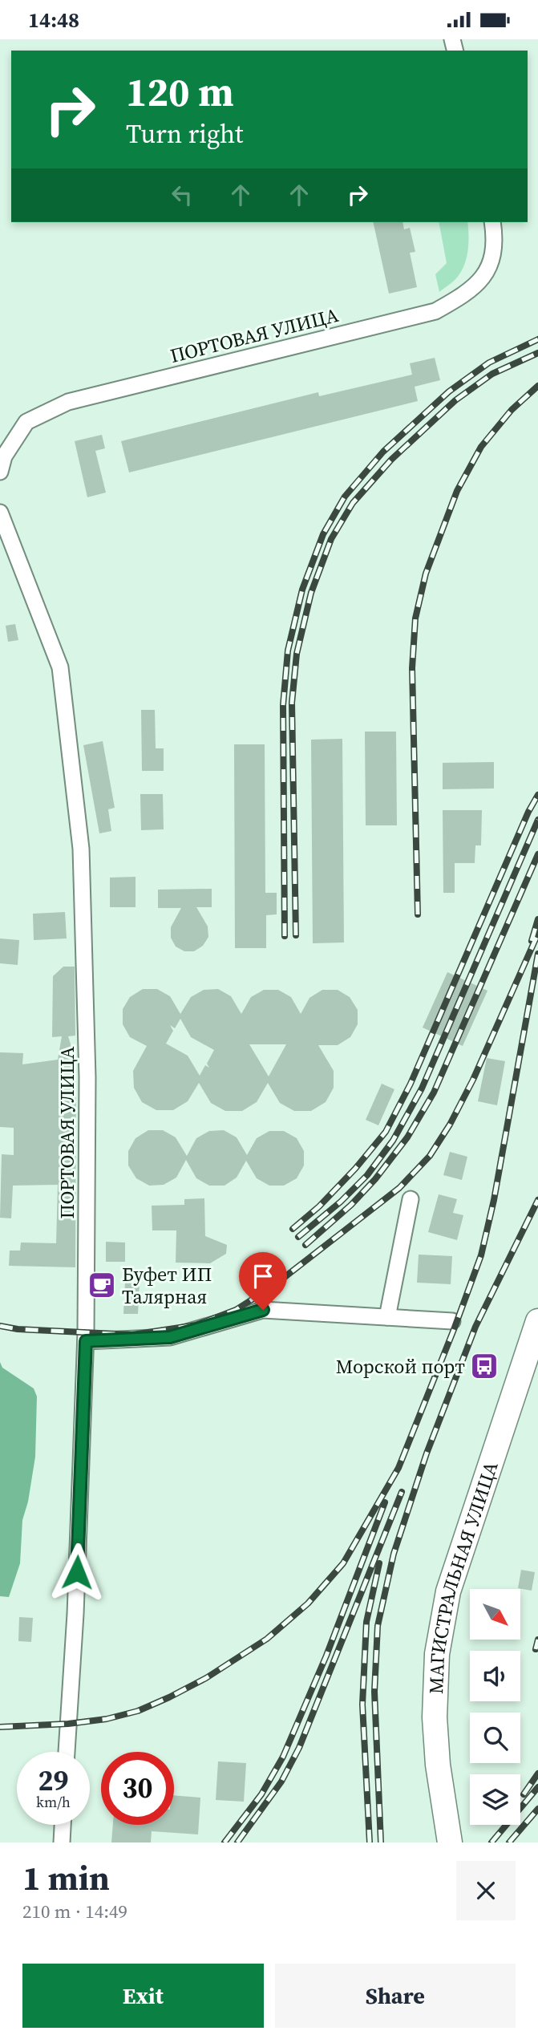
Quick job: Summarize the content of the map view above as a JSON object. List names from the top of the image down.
{
  "streets": {
    "highway": ["МАГИСТРАЛЬНАЯ УЛИЦА"],
    "street": ["ПОРТОВАЯ УЛИЦА"]
  },
  "places": {
    "cafe": ["Буфет ИП Талярная"],
    "bus stop": ["Морской порт"]
  },
  "north": "bottom right",
  "page": {
    "status": "14:48",
    "turn": ["120 m", "Turn right"],
    "speed": "29 km/h",
    "limit": "30",
    "heading": ["1 min", "210 m · 14:49"],
    "buttons": ["Exit", "Share"]
  }
}
